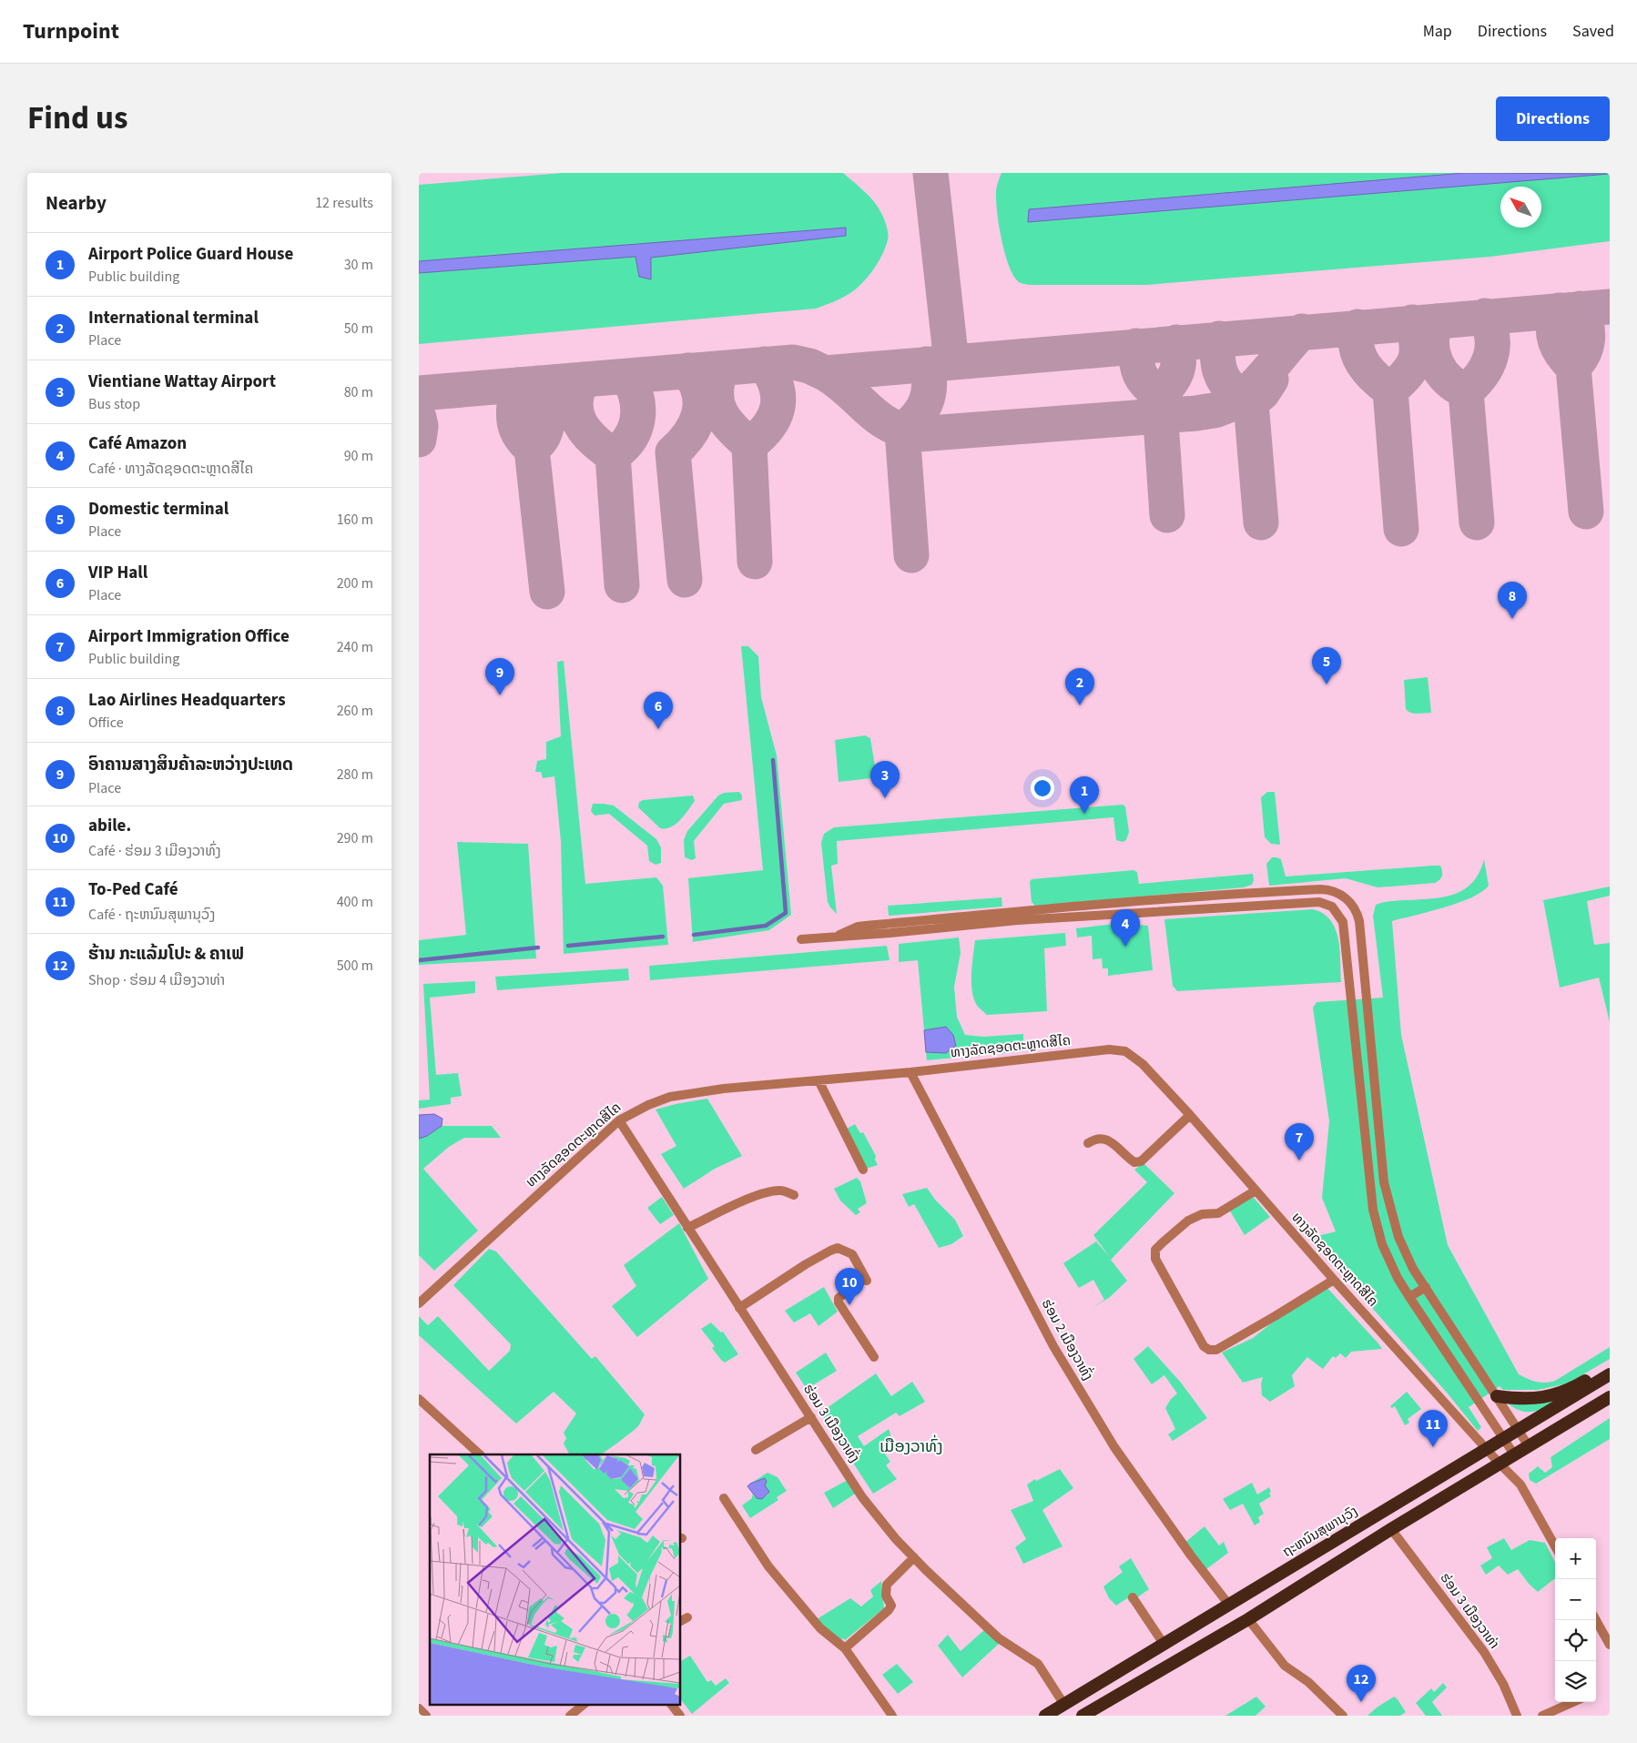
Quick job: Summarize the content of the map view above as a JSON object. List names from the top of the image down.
{
  "streets": {
    "highway": ["ຖະຫນົນສຸພານຸວົງ"],
    "street": [
      "ທາງລັດຊອດຕະຫຼາດສີໄຄ",
      "ຮ່ອມ 2 ເມືອງວາທົ່ງ",
      "ຮ່ອມ 3 ເມືອງວາທົ່ງ",
      "ຮ່ອມ 3 ເມືອງວາທ່າ"
    ]
  },
  "crossings": [
    ["ທາງລັດຊອດຕະຫຼາດສີໄຄ", "ຮ່ອມ 2 ເມືອງວາທົ່ງ"],
    ["ທາງລັດຊອດຕະຫຼາດສີໄຄ", "ຮ່ອມ 3 ເມືອງວາທົ່ງ"],
    ["ທາງລັດຊອດຕະຫຼາດສີໄຄ", "ຖະຫນົນສຸພານຸວົງ"],
    ["ຮ່ອມ 2 ເມືອງວາທົ່ງ", "ຖະຫນົນສຸພານຸວົງ"],
    ["ຮ່ອມ 3 ເມືອງວາທົ່ງ", "ຖະຫນົນສຸພານຸວົງ"]
  ],
  "districts": ["ເມືອງວາທົ່ງ"],
  "north": "top left",
  "page": {
    "header": "Turnpoint",
    "nav": ["Map", "Directions", "Saved"],
    "title": "Find us",
    "buttons": "Directions",
    "heading": ["Nearby", "12 results"],
    "list": [
      {
        "mark": "1",
        "name": "Airport Police Guard House",
        "note": "Public building",
        "value": "30 m"
      },
      {
        "mark": "2",
        "name": "International terminal",
        "note": "Place",
        "value": "50 m"
      },
      {
        "mark": "3",
        "name": "Vientiane Wattay Airport",
        "note": "Bus stop",
        "value": "80 m"
      },
      {
        "mark": "4",
        "name": "Café Amazon",
        "note": "Café · ທາງລັດຊອດຕະຫຼາດສີໄຄ",
        "value": "90 m"
      },
      {
        "mark": "5",
        "name": "Domestic terminal",
        "note": "Place",
        "value": "160 m"
      },
      {
        "mark": "6",
        "name": "VIP Hall",
        "note": "Place",
        "value": "200 m"
      },
      {
        "mark": "7",
        "name": "Airport Immigration Office",
        "note": "Public building",
        "value": "240 m"
      },
      {
        "mark": "8",
        "name": "Lao Airlines Headquarters",
        "note": "Office",
        "value": "260 m"
      },
      {
        "mark": "9",
        "name": "ົອາຄານສາງສິນຄ້າລະຫວ່າງປະເທດ",
        "note": "Place",
        "value": "280 m"
      },
      {
        "mark": "10",
        "name": "abile.",
        "note": "Café · ຮ່ອມ 3 ເມືອງວາທົ່ງ",
        "value": "290 m"
      },
      {
        "mark": "11",
        "name": "To-Ped Café",
        "note": "Café · ຖະຫນົນສຸພານຸວົງ",
        "value": "400 m"
      },
      {
        "mark": "12",
        "name": "ຮ້ານ ກະແລ້ມໂປະ & ຄາເຟ",
        "note": "Shop · ຮ່ອມ 4 ເມືອງວາທ່າ",
        "value": "500 m"
      }
    ],
    "pins": [
      "8",
      "5",
      "9",
      "2",
      "6",
      "3",
      "1",
      "4",
      "7",
      "10",
      "11",
      "12"
    ],
    "map_buttons": ["+", "−"]
  }
}
